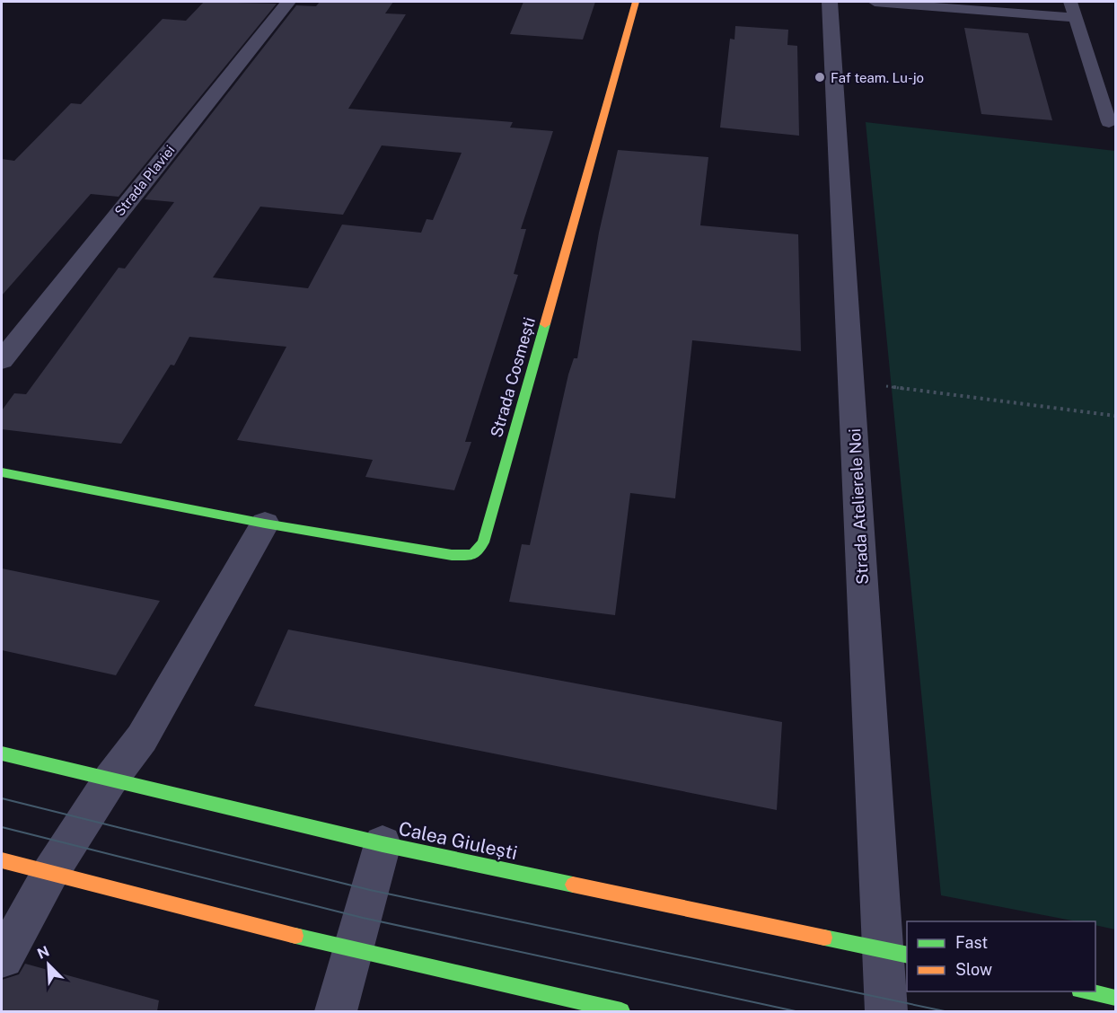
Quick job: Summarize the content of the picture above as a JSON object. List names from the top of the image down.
{
  "streets": {
    "street": [
      "Strada Plaviei",
      "Strada Cosmești",
      "Strada Atelierele Noi",
      "Calea Giulești"
    ]
  },
  "crossings": [
    ["Strada Atelierele Noi", "Calea Giulești"]
  ],
  "places": ["Faf team. Lu-jo"],
  "legend": ["Fast", "Slow"],
  "north": "top left"
}
